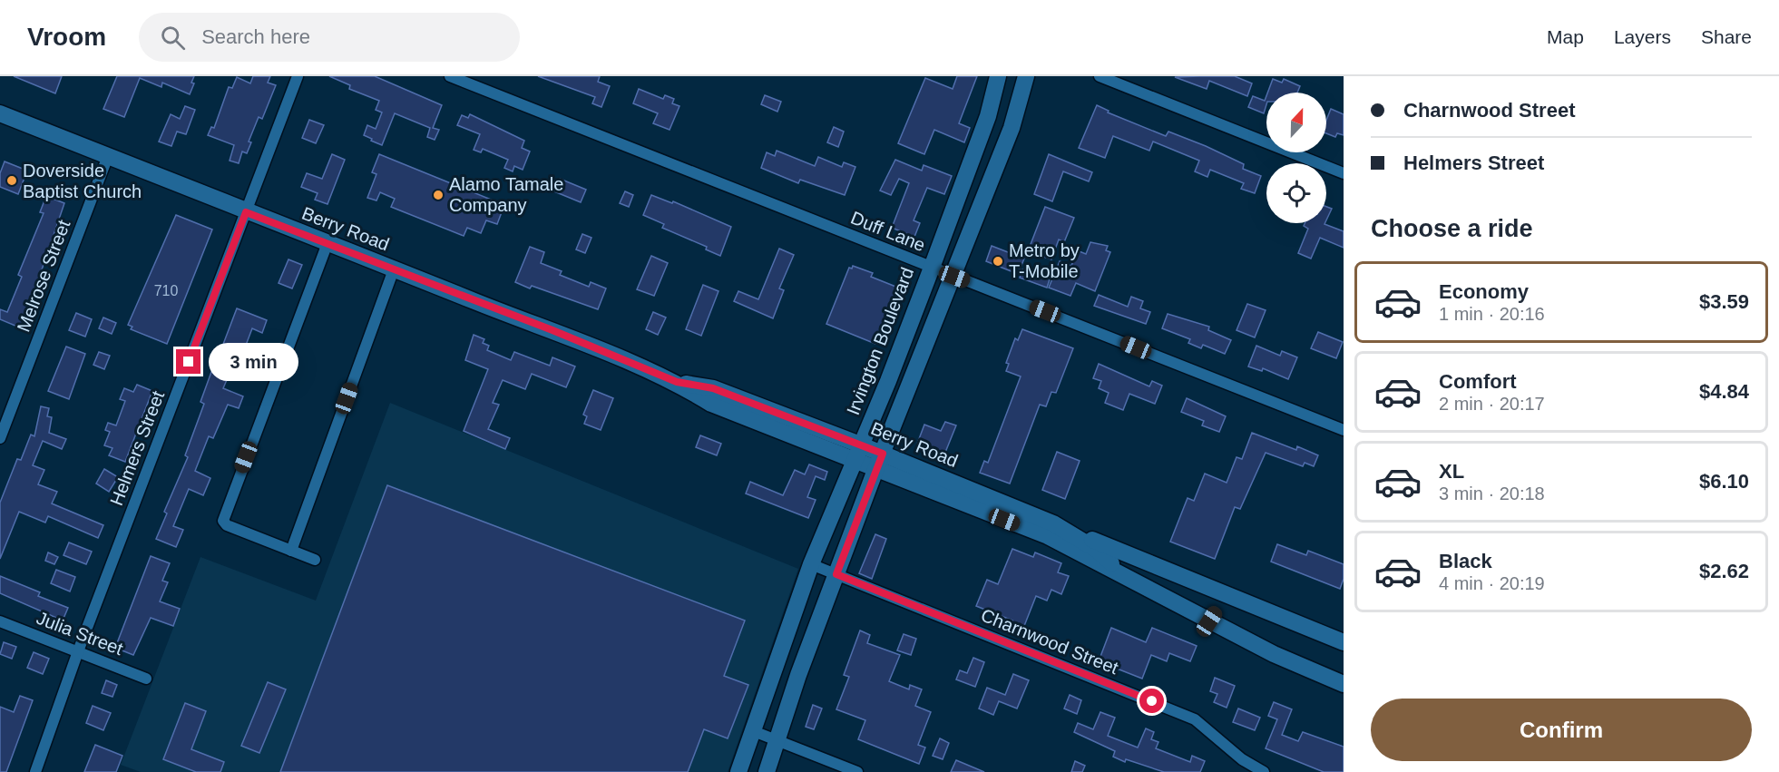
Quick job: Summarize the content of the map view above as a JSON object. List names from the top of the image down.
{
  "streets": {
    "street": [
      "Berry Road",
      "Duff Lane",
      "Melrose Street",
      "Irvington Boulevard",
      "Helmers Street",
      "Julia Street",
      "Charnwood Street"
    ]
  },
  "crossings": [
    ["Berry Road", "Melrose Street"],
    ["Berry Road", "Irvington Boulevard"],
    ["Berry Road", "Helmers Street"],
    ["Duff Lane", "Irvington Boulevard"],
    ["Irvington Boulevard", "Charnwood Street"],
    ["Helmers Street", "Julia Street"]
  ],
  "places": ["Doverside Baptist Church", "Alamo Tamale Company", "Metro by T-Mobile"],
  "house_numbers": ["710"],
  "north": "top",
  "page": {
    "header": "Vroom",
    "search": "Search here",
    "nav": ["Map", "Layers", "Share"],
    "banner": ["Charnwood Street", "Helmers Street"],
    "heading": "Choose a ride",
    "list": [
      {
        "name": "Economy",
        "note": "1 min · 20:16",
        "value": "$3.59"
      },
      {
        "name": "Comfort",
        "note": "2 min · 20:17",
        "value": "$4.84"
      },
      {
        "name": "XL",
        "note": "3 min · 20:18",
        "value": "$6.10"
      },
      {
        "name": "Black",
        "note": "4 min · 20:19",
        "value": "$2.62"
      }
    ],
    "bubble": "3 min",
    "buttons": "Confirm"
  }
}
